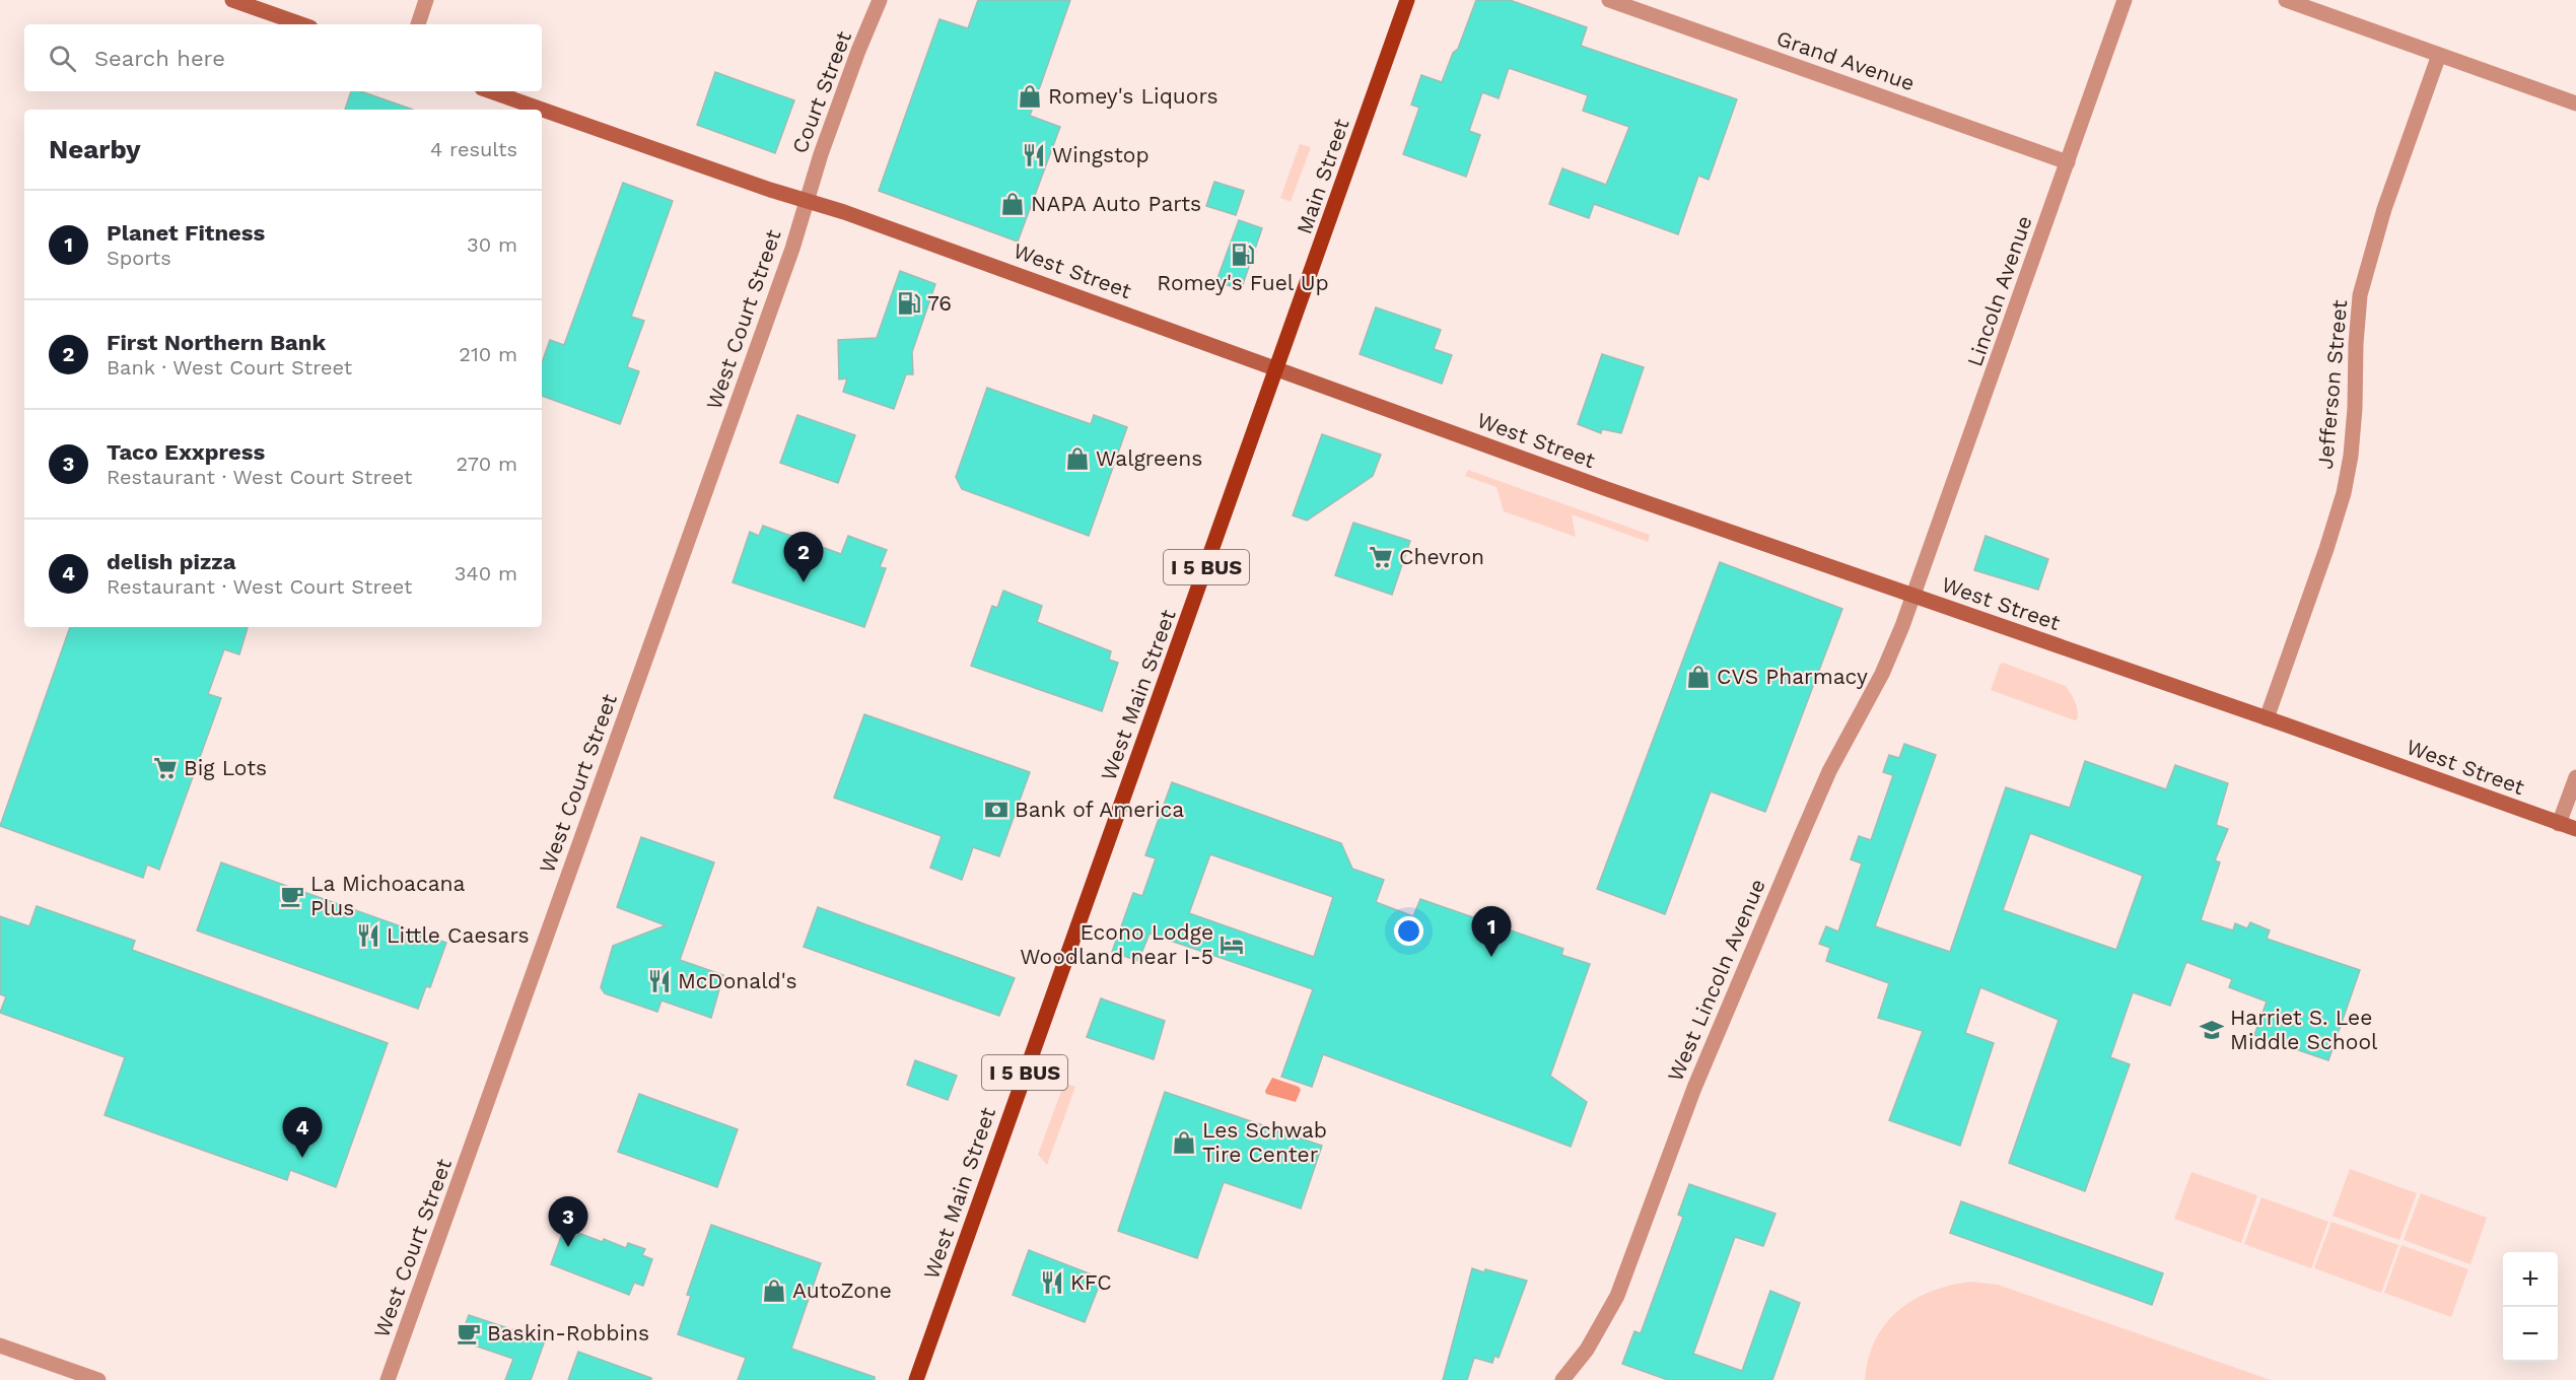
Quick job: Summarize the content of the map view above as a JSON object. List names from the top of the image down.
{
  "streets": {
    "main road": [
      "Main Street",
      "West Street",
      "I 5 BUS",
      "West Main Street"
    ],
    "street": [
      "Grand Avenue",
      "Court Street",
      "Lincoln Avenue",
      "West Court Street",
      "Jefferson Street",
      "West Lincoln Avenue"
    ]
  },
  "crossings": [
    ["Grand Avenue", "Lincoln Avenue"],
    ["Court Street", "West Street"],
    ["Court Street", "West Court Street"],
    ["Main Street", "West Street"],
    ["Main Street", "West Main Street"],
    ["West Street", "Lincoln Avenue"],
    ["West Street", "West Court Street"],
    ["West Street", "Jefferson Street"],
    ["West Street", "West Main Street"],
    ["West Street", "West Lincoln Avenue"],
    ["Lincoln Avenue", "West Lincoln Avenue"]
  ],
  "places": {
    "shop": [
      "Romey's Liquors",
      "NAPA Auto Parts",
      "Walgreens",
      "CVS Pharmacy",
      "Les Schwab Tire Center",
      "AutoZone"
    ],
    "restaurant": [
      "Wingstop",
      "Little Caesars",
      "McDonald's",
      "KFC"
    ],
    "fuel station": ["Romey's Fuel Up", "76"],
    "supermarket": ["Chevron", "Big Lots"],
    "bank": ["Bank of America"],
    "cafe": ["La Michoacana Plus", "Baskin-Robbins"],
    "hotel": ["Econo Lodge Woodland near I-5"],
    "school or university": ["Harriet S. Lee Middle School"]
  },
  "page": {
    "search": "Search here",
    "heading": ["Nearby", "4 results"],
    "list": [
      {
        "mark": "1",
        "name": "Planet Fitness",
        "note": "Sports",
        "value": "30 m"
      },
      {
        "mark": "2",
        "name": "First Northern Bank",
        "note": "Bank · West Court Street",
        "value": "210 m"
      },
      {
        "mark": "3",
        "name": "Taco Exxpress",
        "note": "Restaurant · West Court Street",
        "value": "270 m"
      },
      {
        "mark": "4",
        "name": "delish pizza",
        "note": "Restaurant · West Court Street",
        "value": "340 m"
      }
    ],
    "pins": [
      "2",
      "1",
      "4",
      "3"
    ],
    "map_buttons": ["+", "−"]
  }
}
